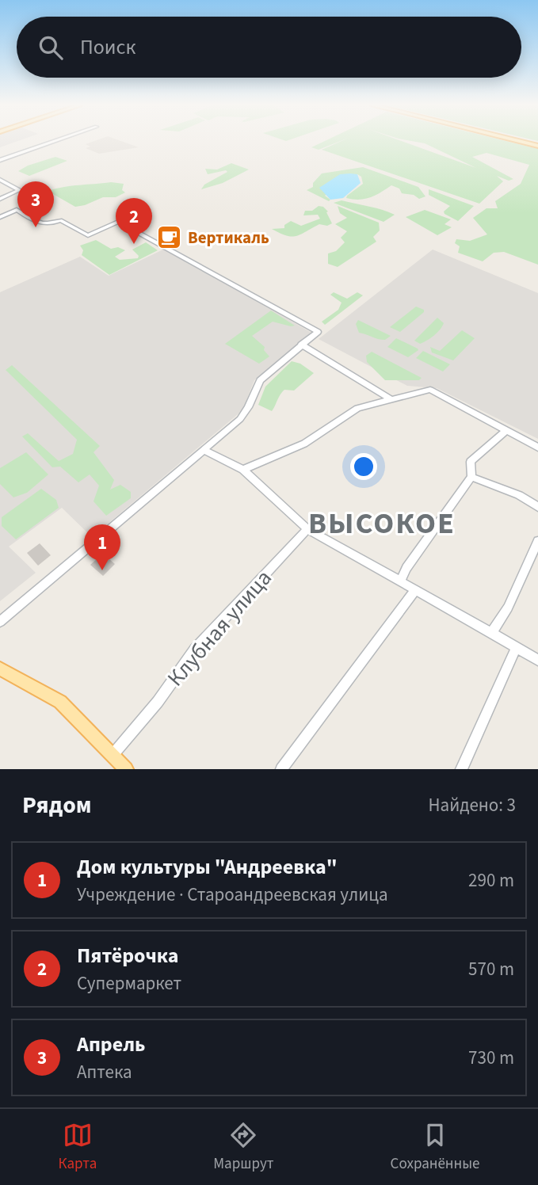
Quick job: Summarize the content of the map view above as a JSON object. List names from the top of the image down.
{
  "streets": {
    "street": ["Клубная улица"]
  },
  "districts": ["ВЫСОКОЕ"],
  "places": {
    "cafe": ["Вертикаль"]
  },
  "page": {
    "search": "Поиск",
    "pins": ["3", "2", "1"],
    "heading": ["Рядом", "Найдено: 3"],
    "list": [
      {
        "mark": "1",
        "name": "Дом культуры \"Андреевка\"",
        "note": "Учреждение · Староандреевская улица",
        "value": "290 m"
      },
      {
        "mark": "2",
        "name": "Пятёрочка",
        "note": "Супермаркет",
        "value": "570 m"
      },
      {
        "mark": "3",
        "name": "Апрель",
        "note": "Аптека",
        "value": "730 m"
      }
    ],
    "nav": ["Карта", "Маршрут", "Сохранённые"]
  }
}
